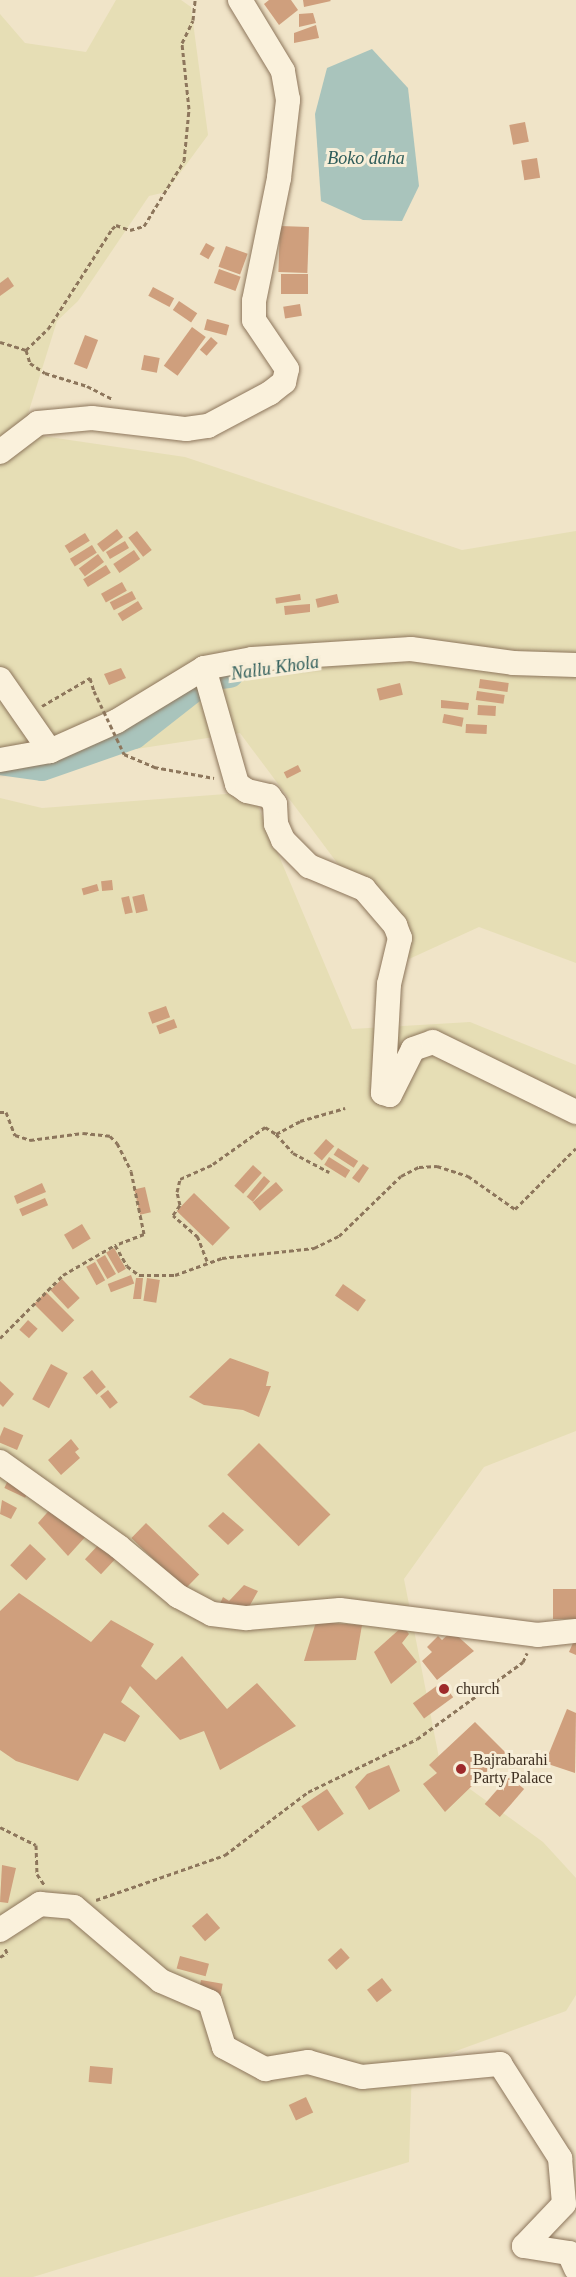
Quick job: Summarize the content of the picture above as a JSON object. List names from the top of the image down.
{
  "water": ["Boko daha", "Nallu Khola"],
  "places": ["church", "Bajrabarahi Party Palace"]
}
